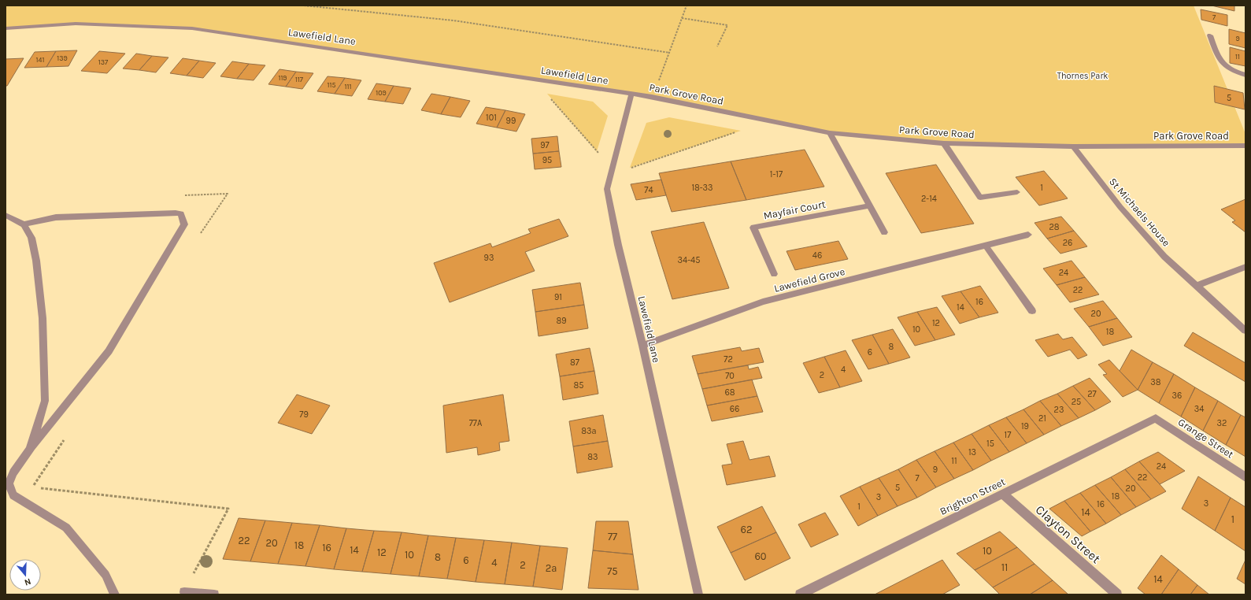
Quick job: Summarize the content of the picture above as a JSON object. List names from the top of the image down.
{
  "streets": {
    "street": [
      "Lawefield Lane",
      "Park Grove Road",
      "Mayfair Court",
      "St Michaels House",
      "Lawefield Grove",
      "Grange Street",
      "Brighton Street",
      "Clayton Street"
    ]
  },
  "crossings": [
    ["Lawefield Lane", "Park Grove Road"],
    ["Lawefield Lane", "Lawefield Grove"],
    ["Park Grove Road", "St Michaels House"],
    ["Grange Street", "Brighton Street"],
    ["Brighton Street", "Clayton Street"]
  ],
  "parks": ["Thornes Park"],
  "house_numbers": [
    "7",
    "9",
    "11",
    "139",
    "141",
    "137",
    "119",
    "117",
    "115",
    "111",
    "109",
    "5",
    "101",
    "99",
    "97",
    "95",
    "1-17",
    "18-33",
    "1",
    "74",
    "2-14",
    "28",
    "26",
    "46",
    "93",
    "34-45",
    "24",
    "22",
    "91",
    "16",
    "14",
    "20",
    "89",
    "12",
    "10",
    "18",
    "8",
    "6",
    "72",
    "87",
    "4",
    "2",
    "70",
    "38",
    "85",
    "68",
    "27",
    "36",
    "25",
    "66",
    "34",
    "23",
    "79",
    "21",
    "77A",
    "32",
    "19",
    "83a",
    "17",
    "15",
    "13",
    "83",
    "11",
    "24",
    "9",
    "22",
    "7",
    "5",
    "20",
    "18",
    "3",
    "3",
    "16",
    "1",
    "14",
    "1",
    "62",
    "77",
    "22",
    "20",
    "18",
    "16",
    "14",
    "10",
    "12",
    "10",
    "60",
    "8",
    "6",
    "4",
    "2",
    "11",
    "2a",
    "75",
    "14"
  ],
  "north": "bottom"
}
